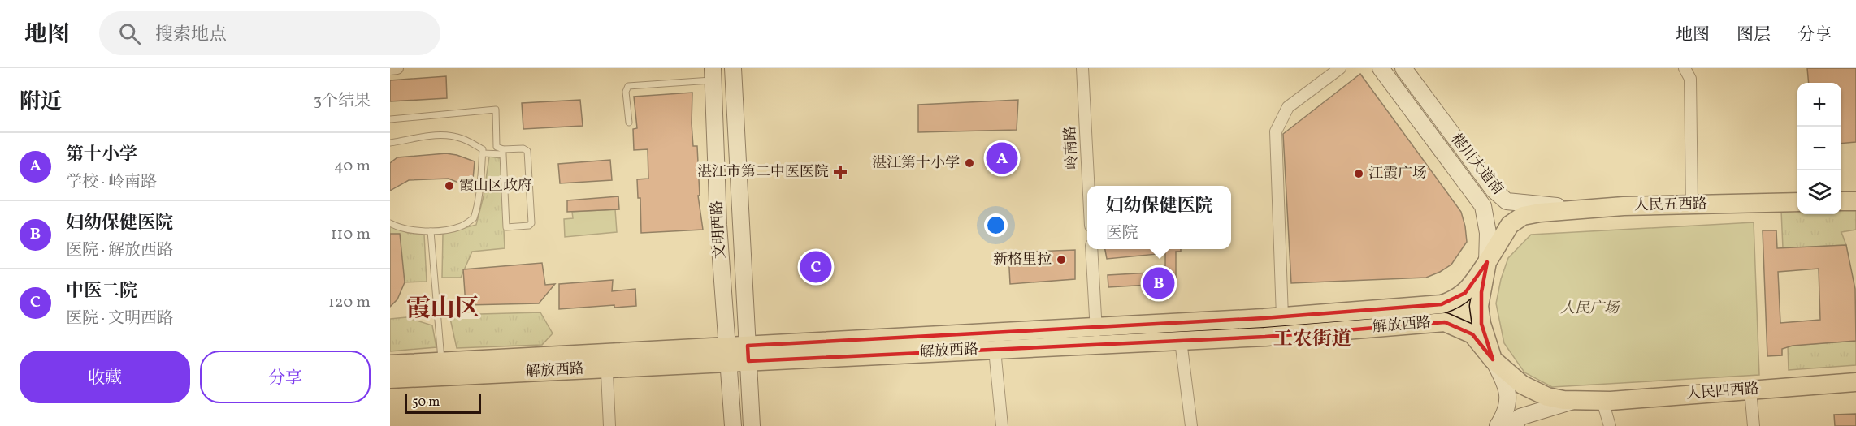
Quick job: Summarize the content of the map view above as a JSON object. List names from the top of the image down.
{
  "streets": {
    "main road": ["人民五西路", "解放西路", "人民四西路"],
    "street": ["岭南路", "椹川大道南", "文明西路"]
  },
  "crossings": [
    ["椹川大道南", "人民五西路"],
    ["椹川大道南", "解放西路"],
    ["人民五西路", "解放西路"],
    ["文明西路", "解放西路"],
    ["解放西路", "人民四西路"]
  ],
  "districts": ["霞山区", "工农街道"],
  "parks": ["人民广场"],
  "places": {
    "other": [
      "湛江第十小学",
      "江霞广场",
      "霞山区政府",
      "新格里拉"
    ],
    "health": ["湛江市第二中医医院"]
  },
  "scale_bar": "50 m",
  "page": {
    "header": "地图",
    "search": "搜索地点",
    "nav": ["地图", "图层", "分享"],
    "heading": ["附近", "3个结果"],
    "map_buttons": ["+", "−"],
    "list": [
      {
        "mark": "A",
        "name": "第十小学",
        "note": "学校 · 岭南路",
        "value": "40 m"
      },
      {
        "mark": "B",
        "name": "妇幼保健医院",
        "note": "医院 · 解放西路",
        "value": "110 m"
      },
      {
        "mark": "C",
        "name": "中医二院",
        "note": "医院 · 文明西路",
        "value": "120 m"
      }
    ],
    "pins": ["A", "C", "B"],
    "popup": ["妇幼保健医院", "医院"],
    "buttons": ["收藏", "分享"],
    "scale": "50 m"
  }
}
